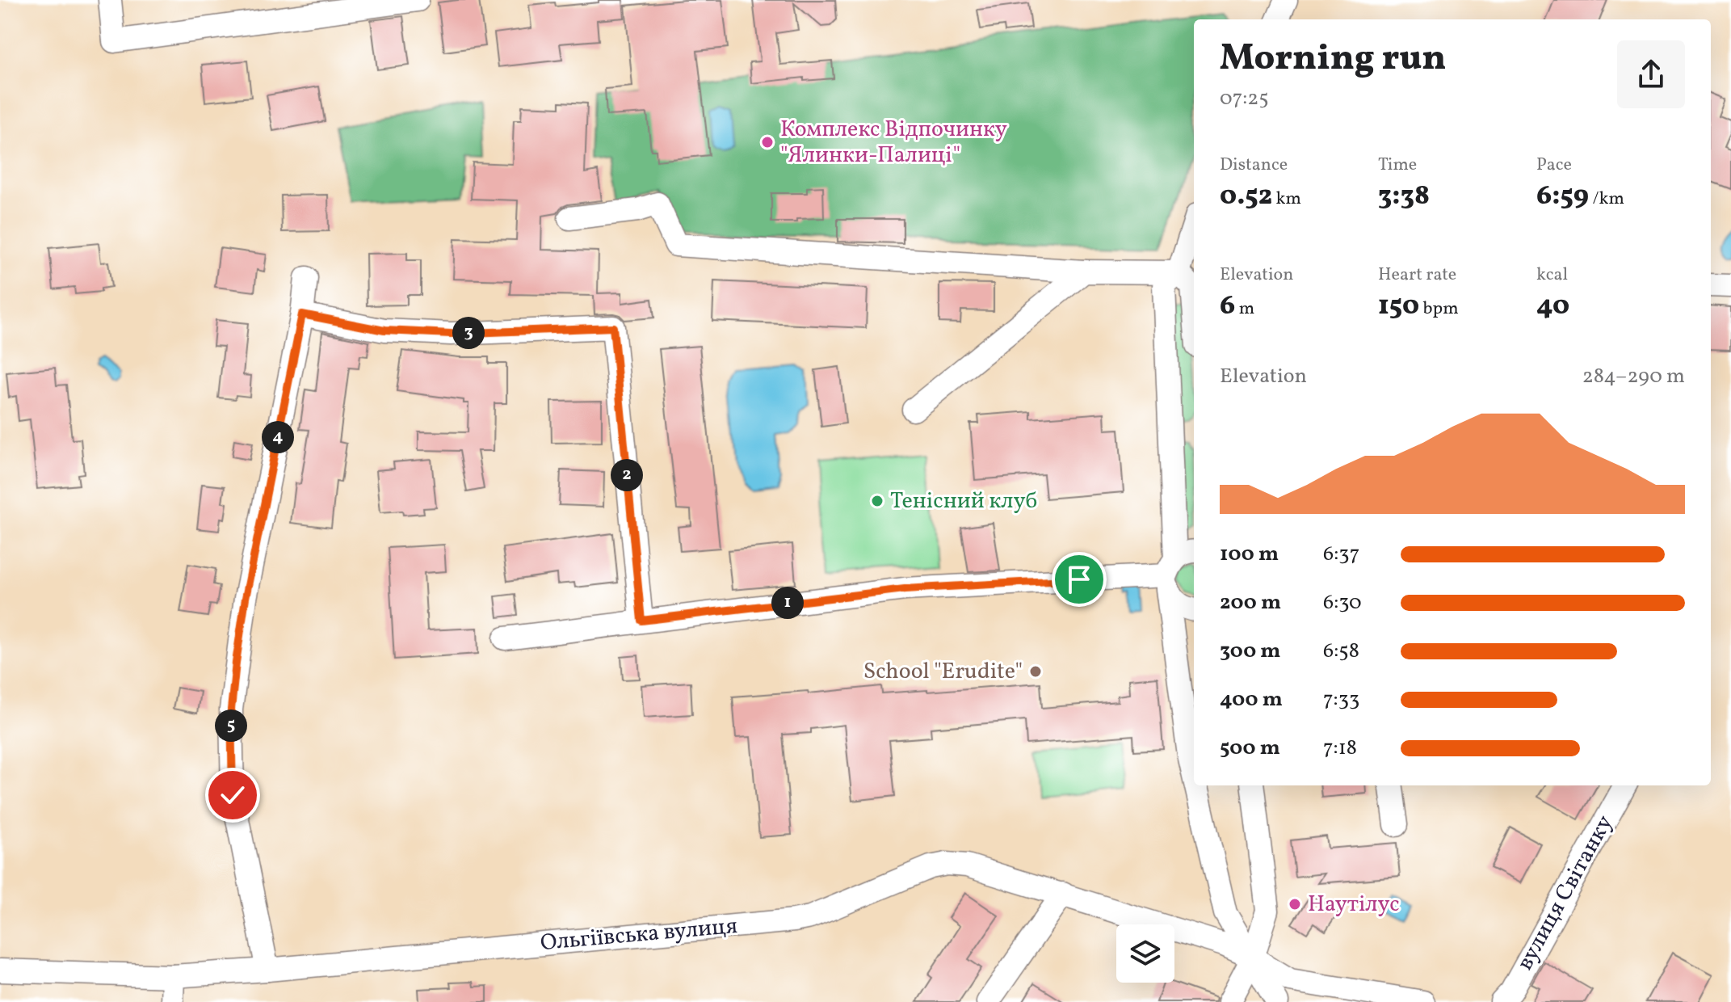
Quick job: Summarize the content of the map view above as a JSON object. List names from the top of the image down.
{
  "streets": {
    "street": ["вулиця Світанку", "Ольгіївська вулиця"]
  },
  "places": [
    "Комплекс Відпочинку \"Ялинки-Палиці\"",
    "Тенісний клуб",
    "School \"Erudite\"",
    "Наутілус"
  ],
  "page": {
    "heading": ["Morning run", "07:25"],
    "stats": [
      ["Distance", "0.52 km"],
      ["Time", "3:38"],
      ["Pace", "6:59 /km"],
      ["Elevation", "6 m"],
      ["Heart rate", "150 bpm"],
      ["kcal", "40"]
    ],
    "pins": [
      "3",
      "4",
      "2",
      "1",
      "5"
    ],
    "chart": ["Elevation", "284–290 m"],
    "list": [
      {
        "name": "100 m",
        "note": "6:37"
      },
      {
        "name": "200 m",
        "note": "6:30"
      },
      {
        "name": "300 m",
        "note": "6:58"
      },
      {
        "name": "400 m",
        "note": "7:33"
      },
      {
        "name": "500 m",
        "note": "7:18"
      }
    ]
  }
}
